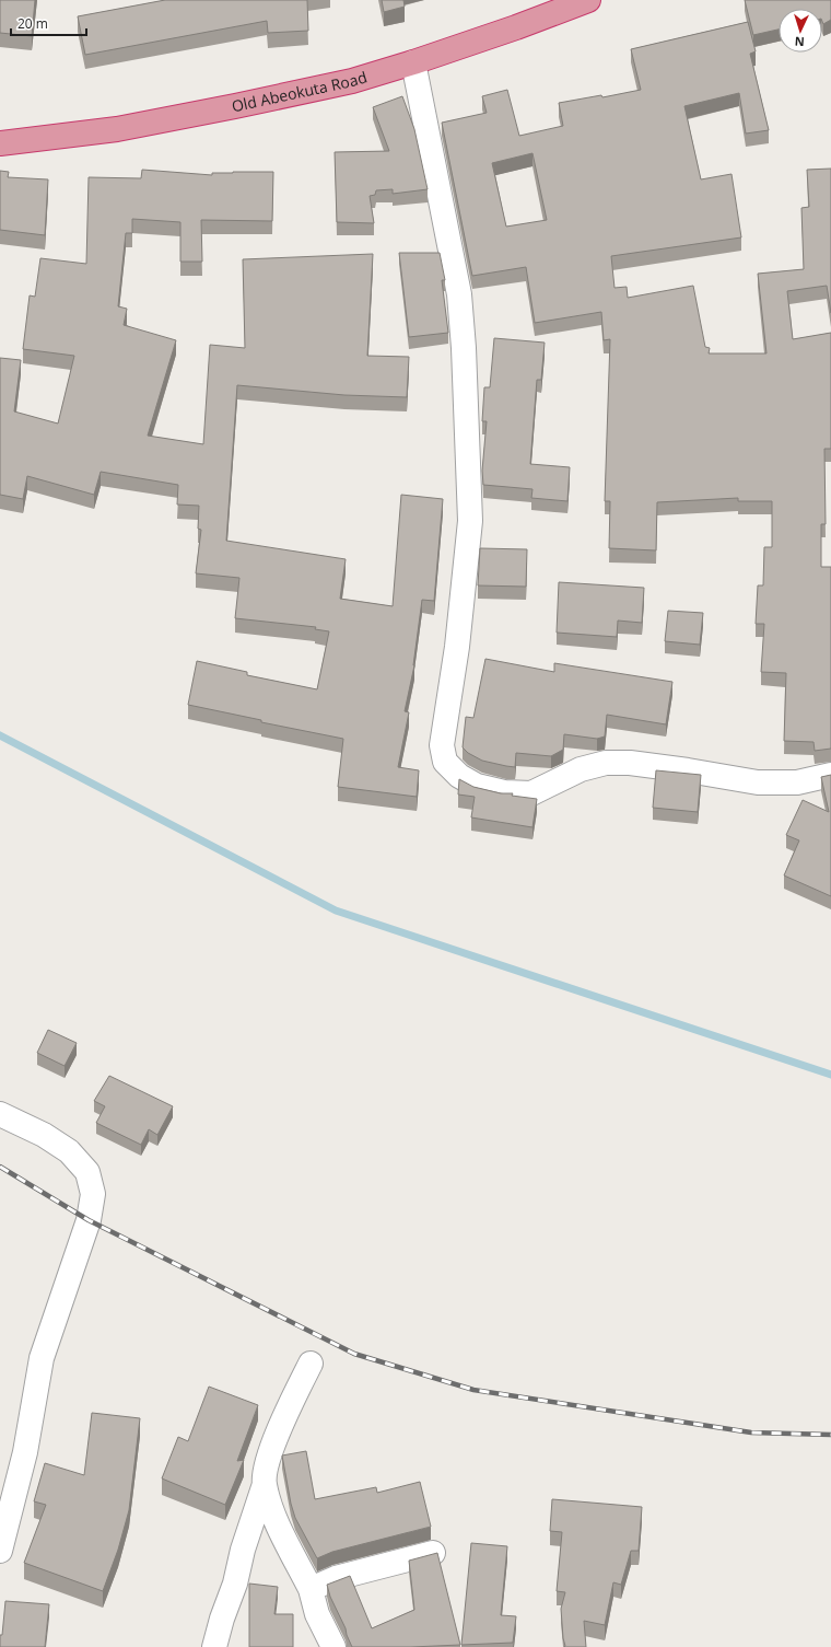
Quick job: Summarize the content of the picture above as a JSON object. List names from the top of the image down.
{
  "streets": {
    "highway": ["Old Abeokuta Road"]
  },
  "scale_bar": "20 m",
  "north": "bottom"
}
